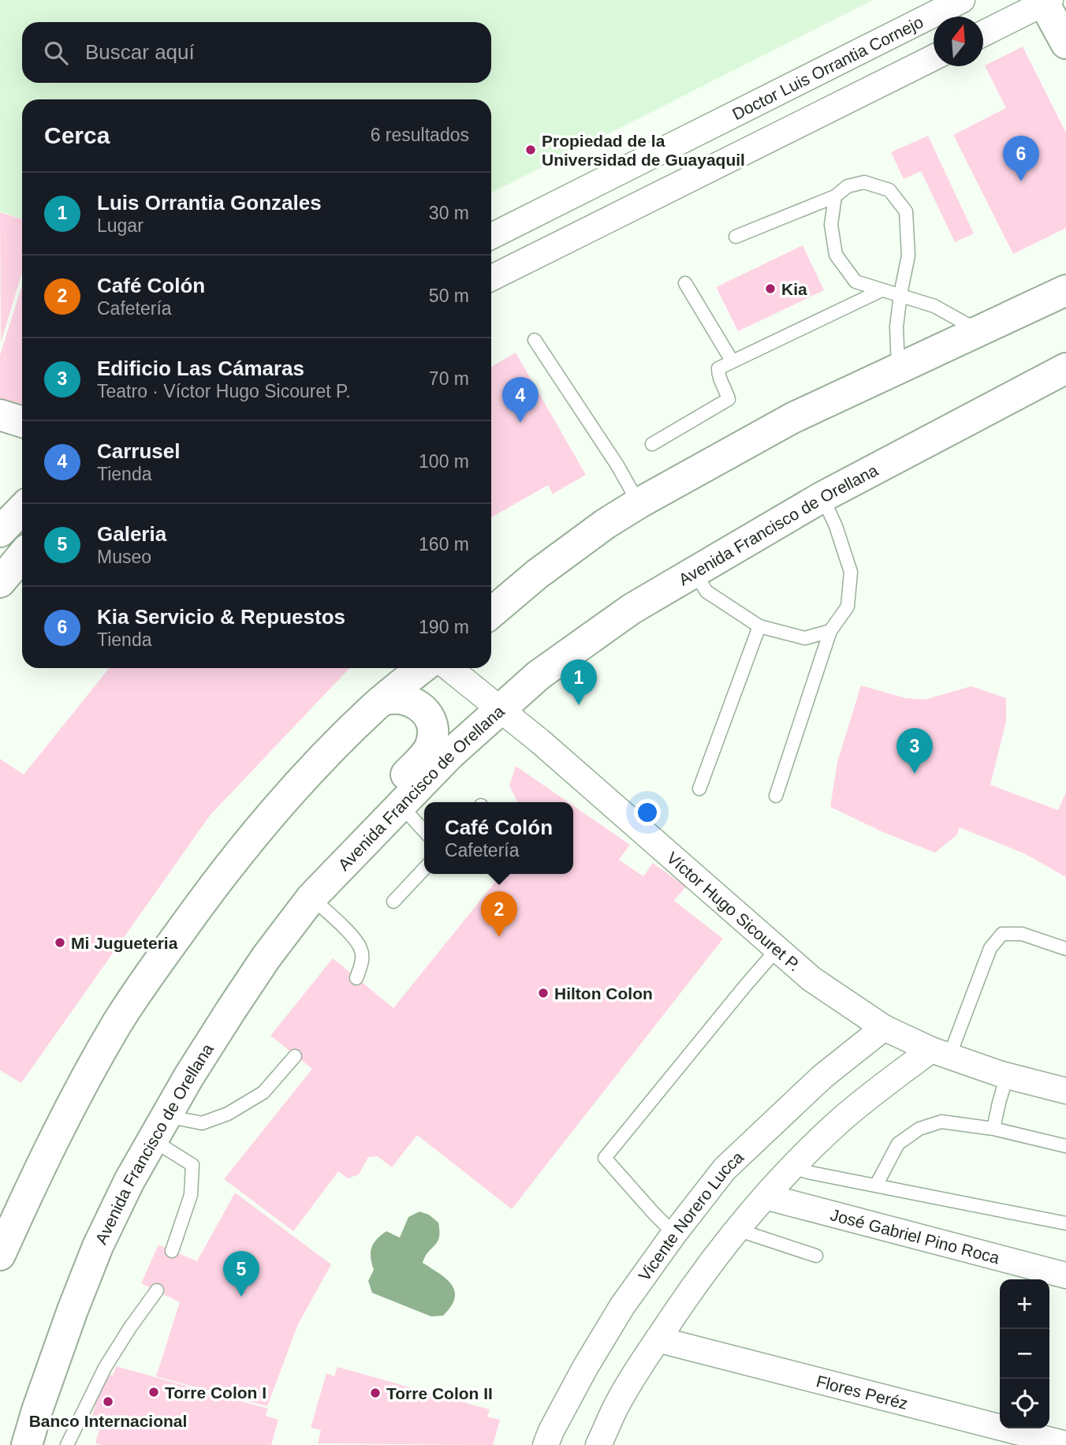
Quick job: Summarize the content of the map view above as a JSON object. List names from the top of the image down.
{
  "streets": {
    "main road": ["Avenida Francisco de Orellana"],
    "street": [
      "Doctor Luis Orrantia Cornejo",
      "Víctor Hugo Sicouret P.",
      "Vicente Norero Lucca",
      "José Gabriel Pino Roca",
      "Flores Peréz"
    ]
  },
  "crossings": [
    ["Avenida Francisco de Orellana", "Víctor Hugo Sicouret P."],
    ["Víctor Hugo Sicouret P.", "Vicente Norero Lucca"]
  ],
  "places": [
    "Propiedad de la Universidad de Guayaquil",
    "Kia",
    "Mi Jugueteria",
    "Hilton Colon",
    "Torre Colon I",
    "Torre Colon II",
    "Banco Internacional"
  ],
  "north": "top",
  "page": {
    "search": "Buscar aquí",
    "heading": ["Cerca", "6 resultados"],
    "pins": [
      "6",
      "4",
      "1",
      "3",
      "2",
      "5"
    ],
    "list": [
      {
        "mark": "1",
        "name": "Luis Orrantia Gonzales",
        "note": "Lugar",
        "value": "30 m"
      },
      {
        "mark": "2",
        "name": "Café Colón",
        "note": "Cafetería",
        "value": "50 m"
      },
      {
        "mark": "3",
        "name": "Edificio Las Cámaras",
        "note": "Teatro · Víctor Hugo Sicouret P.",
        "value": "70 m"
      },
      {
        "mark": "4",
        "name": "Carrusel",
        "note": "Tienda",
        "value": "100 m"
      },
      {
        "mark": "5",
        "name": "Galeria",
        "note": "Museo",
        "value": "160 m"
      },
      {
        "mark": "6",
        "name": "Kia Servicio & Repuestos",
        "note": "Tienda",
        "value": "190 m"
      }
    ],
    "popup": ["Café Colón", "Cafetería"],
    "map_buttons": ["+", "−"]
  }
}
